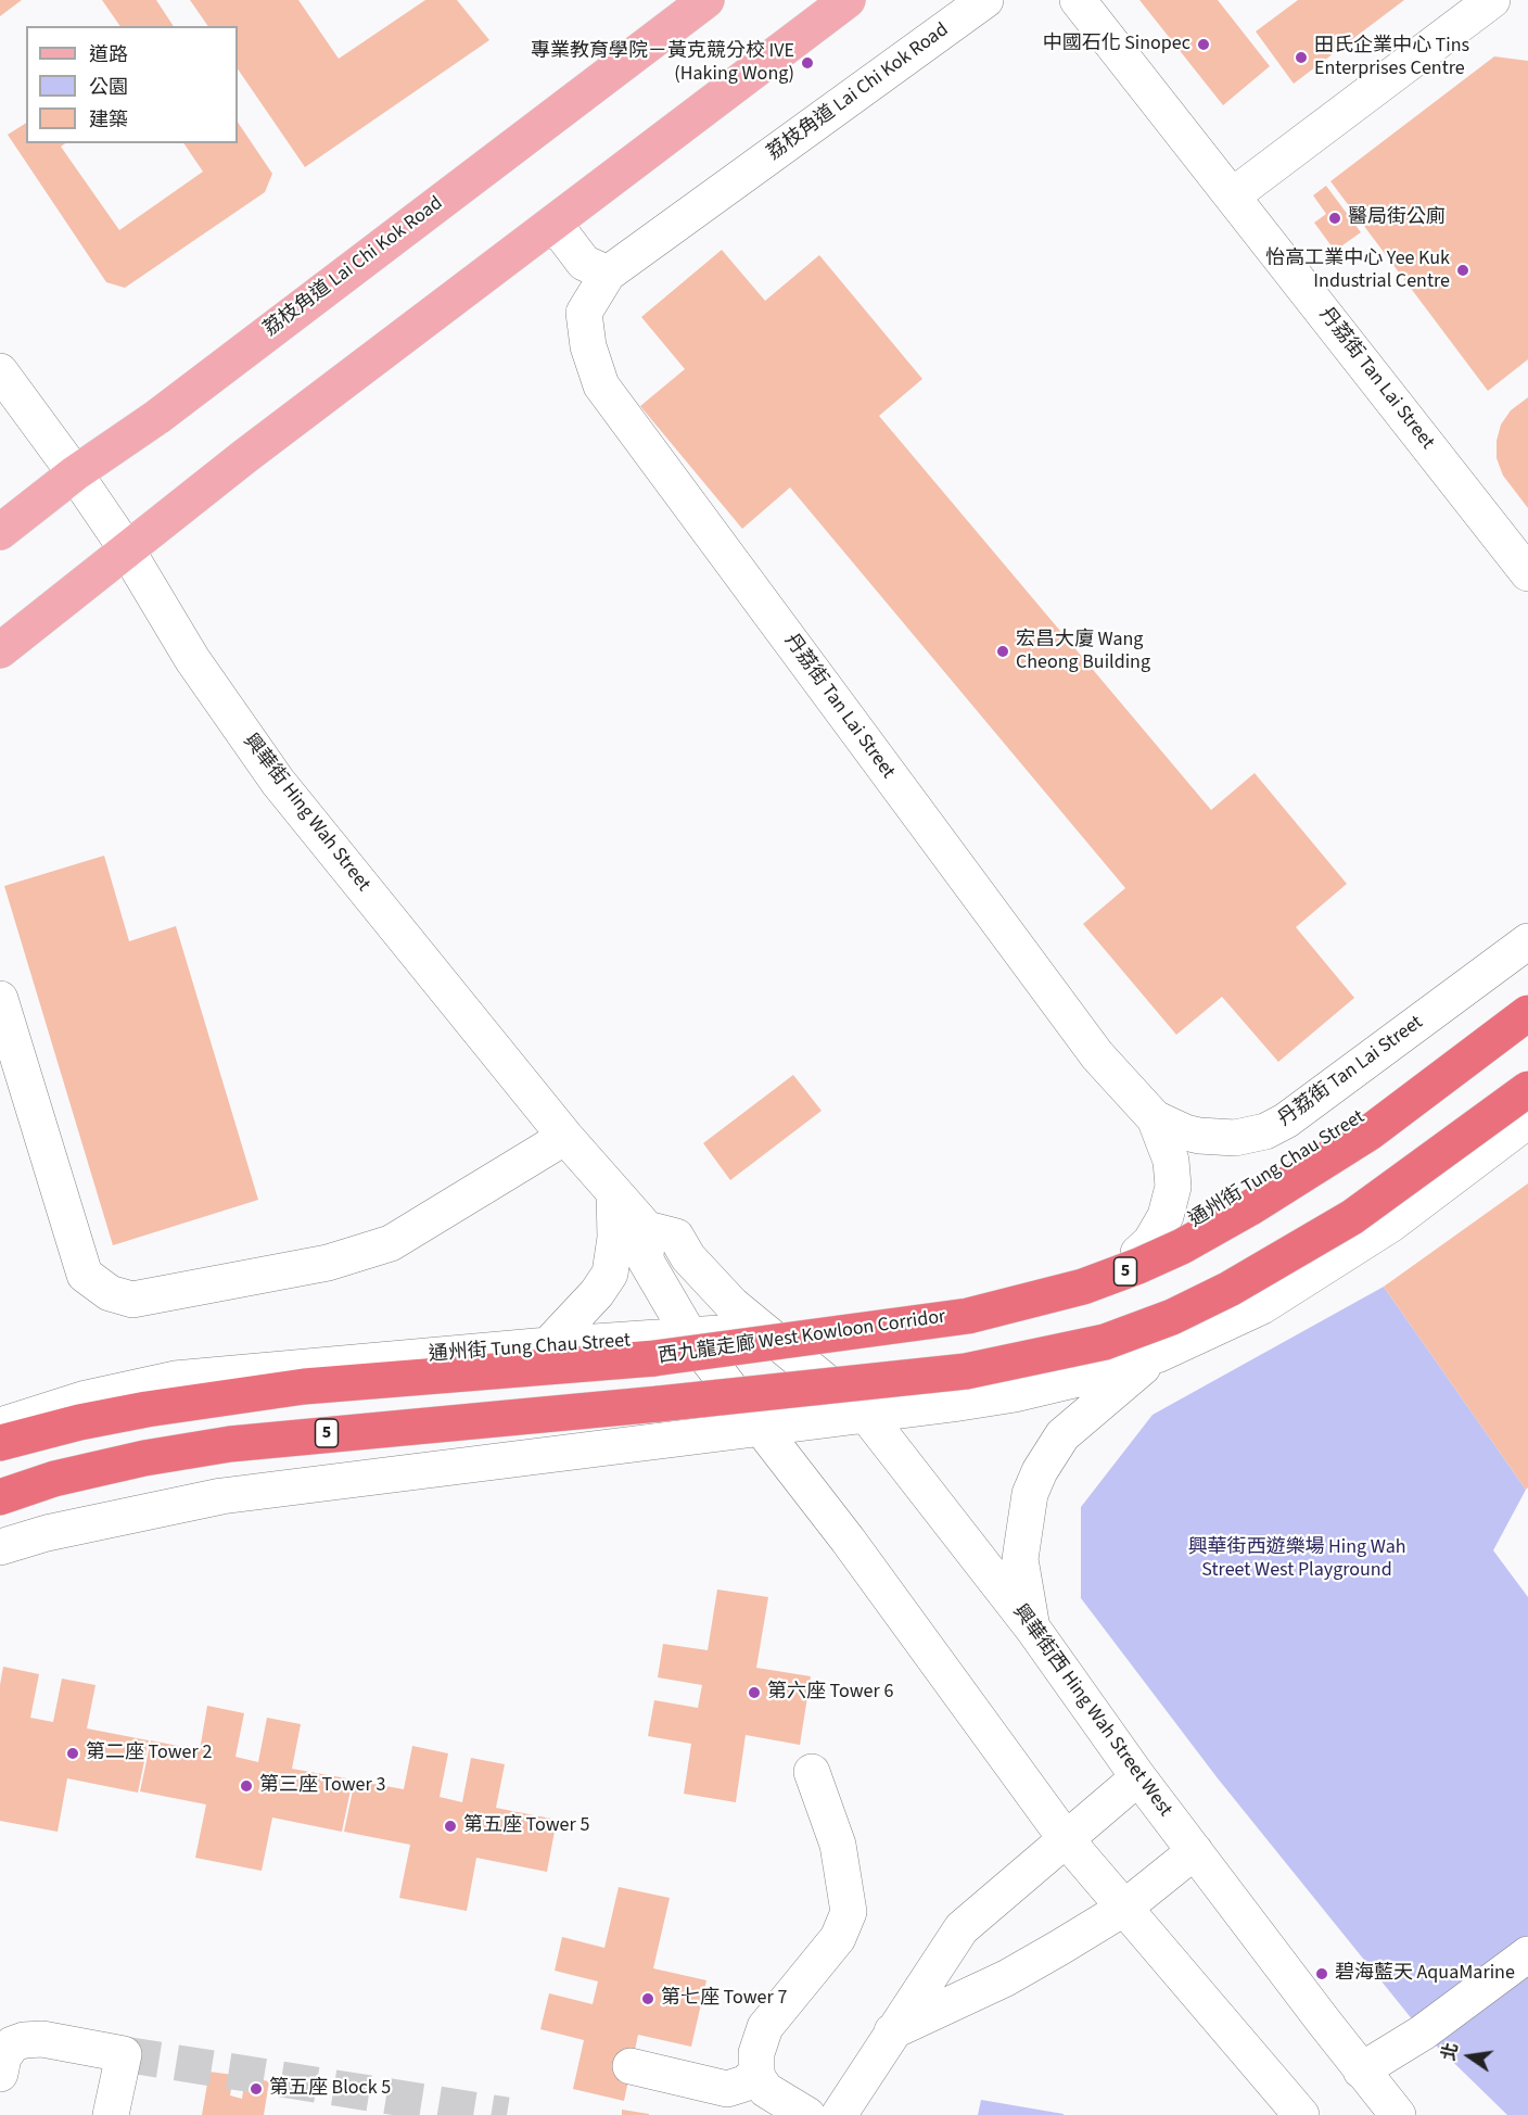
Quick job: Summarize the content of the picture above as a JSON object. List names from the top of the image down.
{
  "streets": {
    "highway": ["5", "西九龍走廊 West Kowloon Corridor"],
    "main road": ["荔枝角道 Lai Chi Kok Road"],
    "street": [
      "丹荔街 Tan Lai Street",
      "興華街 Hing Wah Street",
      "通州街 Tung Chau Street",
      "興華街西 Hing Wah Street West"
    ]
  },
  "crossings": [
    ["荔枝角道 Lai Chi Kok Road", "丹荔街 Tan Lai Street"],
    ["荔枝角道 Lai Chi Kok Road", "興華街 Hing Wah Street"],
    ["丹荔街 Tan Lai Street", "通州街 Tung Chau Street"],
    ["通州街 Tung Chau Street", "興華街西 Hing Wah Street West"]
  ],
  "parks": ["興華街西遊樂場 Hing Wah Street West Playground"],
  "places": [
    "中國石化 Sinopec",
    "田氏企業中心 Tins Enterprises Centre",
    "專業教育學院－黃克競分校 IVE (Haking Wong)",
    "醫局街公廁",
    "怡高工業中心 Yee Kuk Industrial Centre",
    "宏昌大廈 Wang Cheong Building",
    "第六座 Tower 6",
    "第二座 Tower 2",
    "第三座 Tower 3",
    "第五座 Tower 5",
    "碧海藍天 AquaMarine",
    "第七座 Tower 7",
    "第五座 Block 5"
  ],
  "legend": ["道路", "公園", "建築"],
  "north": "left"
}
